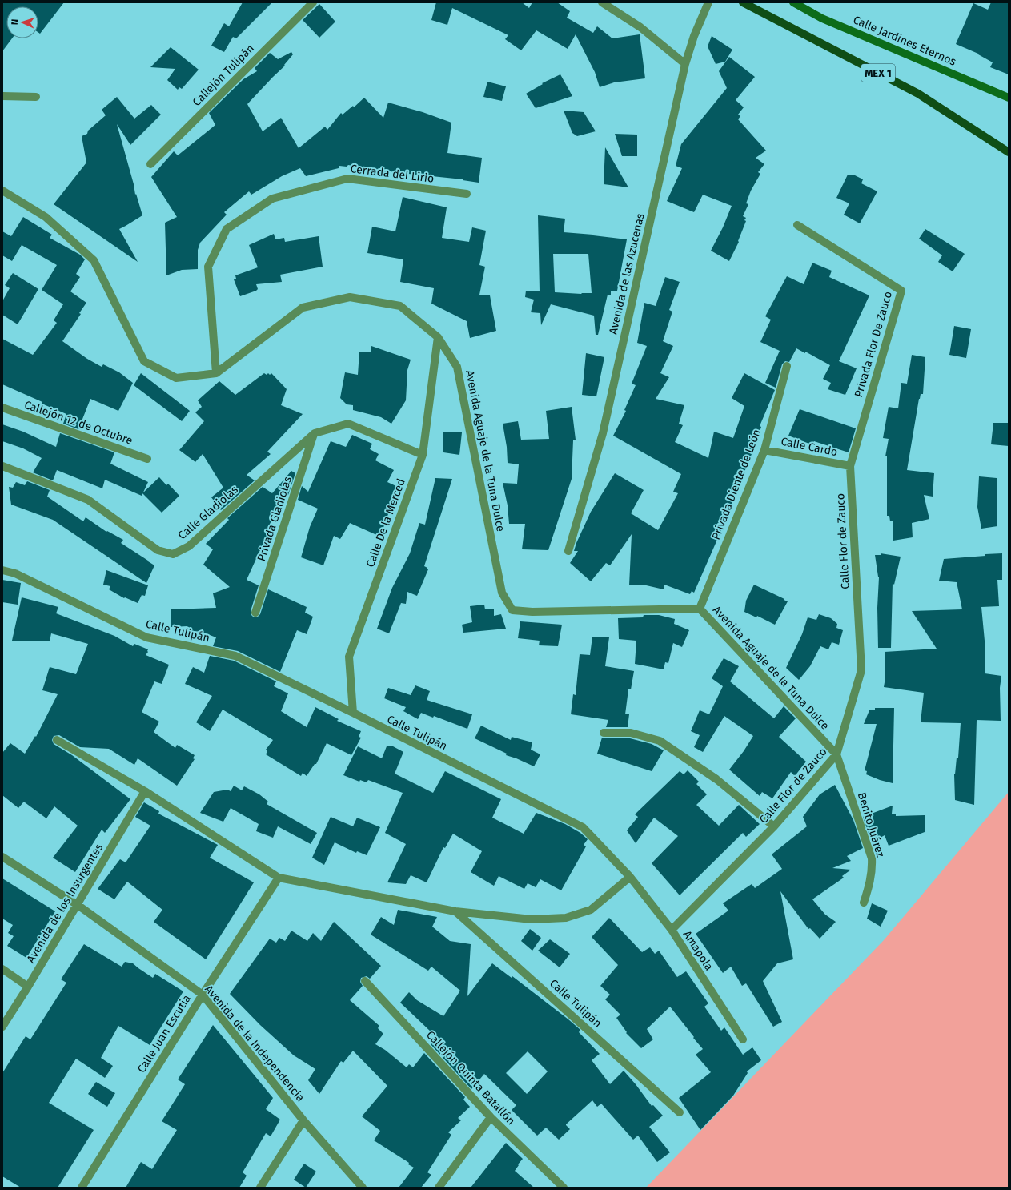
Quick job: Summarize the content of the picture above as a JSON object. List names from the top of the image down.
{
  "streets": {
    "main road": ["MEX 1"],
    "street": [
      "Calle Jardines Eternos",
      "Callejón Tulipán",
      "Cerrada del Lirio",
      "Avenida de las Azucenas",
      "Privada Flor De Zauco",
      "Callejón 12 de Octubre",
      "Calle Cardo",
      "Avenida Aguaje de la Tuna Dulce",
      "Privada Diente de León",
      "Calle Gladiolas",
      "Privada Gladiolas",
      "Calle De la Merced",
      "Calle Flor de Zauco",
      "Calle Tulipán",
      "Benito Juárez",
      "Avenida de los Insurgentes",
      "Amapola",
      "Calle Juan Escutia",
      "Avenida de la Independencia",
      "Callejón Quinta Batallón"
    ]
  },
  "crossings": [
    ["Cerrada del Lirio", "Avenida Aguaje de la Tuna Dulce"],
    ["Privada Flor De Zauco", "Calle Cardo"],
    ["Privada Flor De Zauco", "Calle Flor de Zauco"],
    ["Calle Cardo", "Privada Diente de León"],
    ["Calle Cardo", "Calle Flor de Zauco"],
    ["Avenida Aguaje de la Tuna Dulce", "Privada Diente de León"],
    ["Avenida Aguaje de la Tuna Dulce", "Calle De la Merced"],
    ["Avenida Aguaje de la Tuna Dulce", "Calle Flor de Zauco"],
    ["Avenida Aguaje de la Tuna Dulce", "Benito Juárez"],
    ["Calle Gladiolas", "Privada Gladiolas"],
    ["Calle Gladiolas", "Calle De la Merced"],
    ["Calle De la Merced", "Calle Tulipán"],
    ["Calle Flor de Zauco", "Benito Juárez"],
    ["Calle Flor de Zauco", "Amapola"],
    ["Calle Tulipán", "Amapola"],
    ["Avenida de los Insurgentes", "Avenida de la Independencia"],
    ["Calle Juan Escutia", "Avenida de la Independencia"]
  ],
  "north": "left"
}
